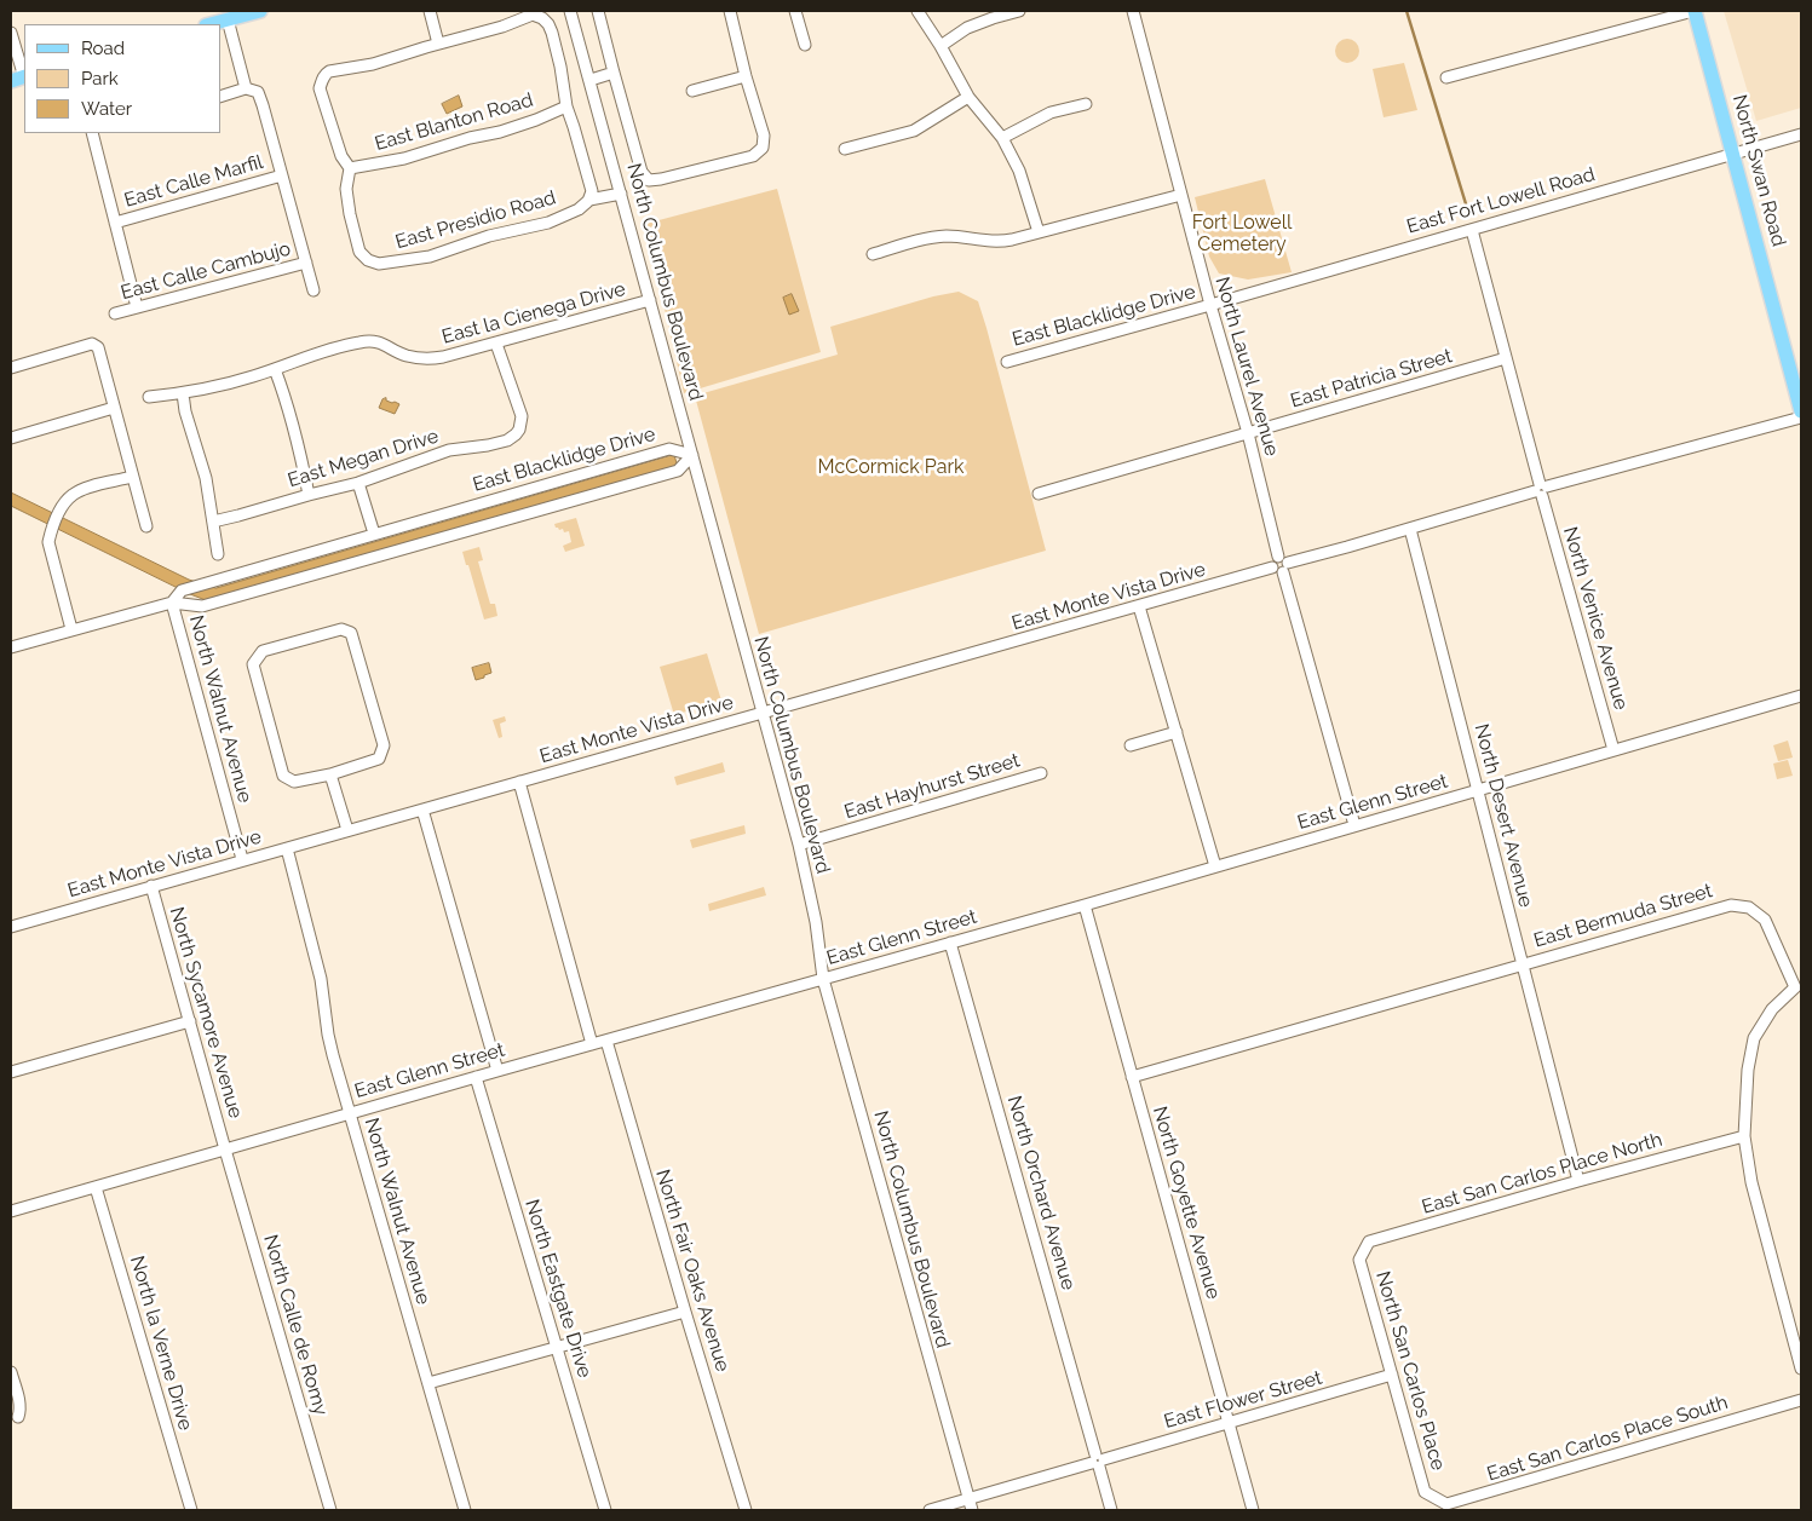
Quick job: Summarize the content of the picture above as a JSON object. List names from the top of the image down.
{
  "streets": {
    "main road": ["North Swan Road"],
    "street": [
      "East Blanton Road",
      "East Calle Marfil",
      "East Fort Lowell Road",
      "East Presidio Road",
      "East Calle Cambujo",
      "North Columbus Boulevard",
      "East la Cienega Drive",
      "East Blacklidge Drive",
      "North Laurel Avenue",
      "East Patricia Street",
      "East Megan Drive",
      "East Monte Vista Drive",
      "North Venice Avenue",
      "North Walnut Avenue",
      "East Hayhurst Street",
      "East Glenn Street",
      "North Desert Avenue",
      "East Bermuda Street",
      "North Sycamore Avenue",
      "East San Carlos Place North",
      "North Orchard Avenue",
      "North Goyette Avenue",
      "North Fair Oaks Avenue",
      "North Eastgate Drive",
      "North Calle de Romy",
      "North la Verne Drive",
      "North San Carlos Place",
      "East Flower Street",
      "East San Carlos Place South"
    ]
  },
  "crossings": [
    ["East Blanton Road", "East Presidio Road"],
    ["North Swan Road", "East Fort Lowell Road"],
    ["East Fort Lowell Road", "East Blacklidge Drive"],
    ["East Fort Lowell Road", "North Laurel Avenue"],
    ["East Fort Lowell Road", "North Venice Avenue"],
    ["North Columbus Boulevard", "East la Cienega Drive"],
    ["North Columbus Boulevard", "East Blacklidge Drive"],
    ["North Columbus Boulevard", "East Monte Vista Drive"],
    ["North Columbus Boulevard", "East Hayhurst Street"],
    ["North Columbus Boulevard", "East Glenn Street"],
    ["North Columbus Boulevard", "East Flower Street"],
    ["East la Cienega Drive", "East Megan Drive"],
    ["East Blacklidge Drive", "North Laurel Avenue"],
    ["East Blacklidge Drive", "North Walnut Avenue"],
    ["North Laurel Avenue", "East Patricia Street"],
    ["East Patricia Street", "North Venice Avenue"],
    ["East Monte Vista Drive", "North Walnut Avenue"],
    ["East Monte Vista Drive", "North Sycamore Avenue"],
    ["North Venice Avenue", "East Glenn Street"],
    ["North Walnut Avenue", "East Glenn Street"],
    ["East Glenn Street", "North Desert Avenue"],
    ["East Glenn Street", "North Sycamore Avenue"],
    ["East Glenn Street", "North Orchard Avenue"],
    ["East Glenn Street", "North Goyette Avenue"],
    ["East Glenn Street", "North Fair Oaks Avenue"],
    ["East Glenn Street", "North Eastgate Drive"],
    ["East Glenn Street", "North Calle de Romy"],
    ["East Glenn Street", "North la Verne Drive"],
    ["North Desert Avenue", "East Bermuda Street"],
    ["North Desert Avenue", "East San Carlos Place North"],
    ["East Bermuda Street", "East San Carlos Place North"],
    ["East Bermuda Street", "North Goyette Avenue"],
    ["North Sycamore Avenue", "North Calle de Romy"],
    ["East San Carlos Place North", "North San Carlos Place"],
    ["North Orchard Avenue", "East Flower Street"],
    ["North Goyette Avenue", "East Flower Street"],
    ["North San Carlos Place", "East Flower Street"],
    ["North San Carlos Place", "East San Carlos Place South"]
  ],
  "parks": ["Fort Lowell Cemetery", "McCormick Park"],
  "legend": ["Road", "Park", "Water"]
}
